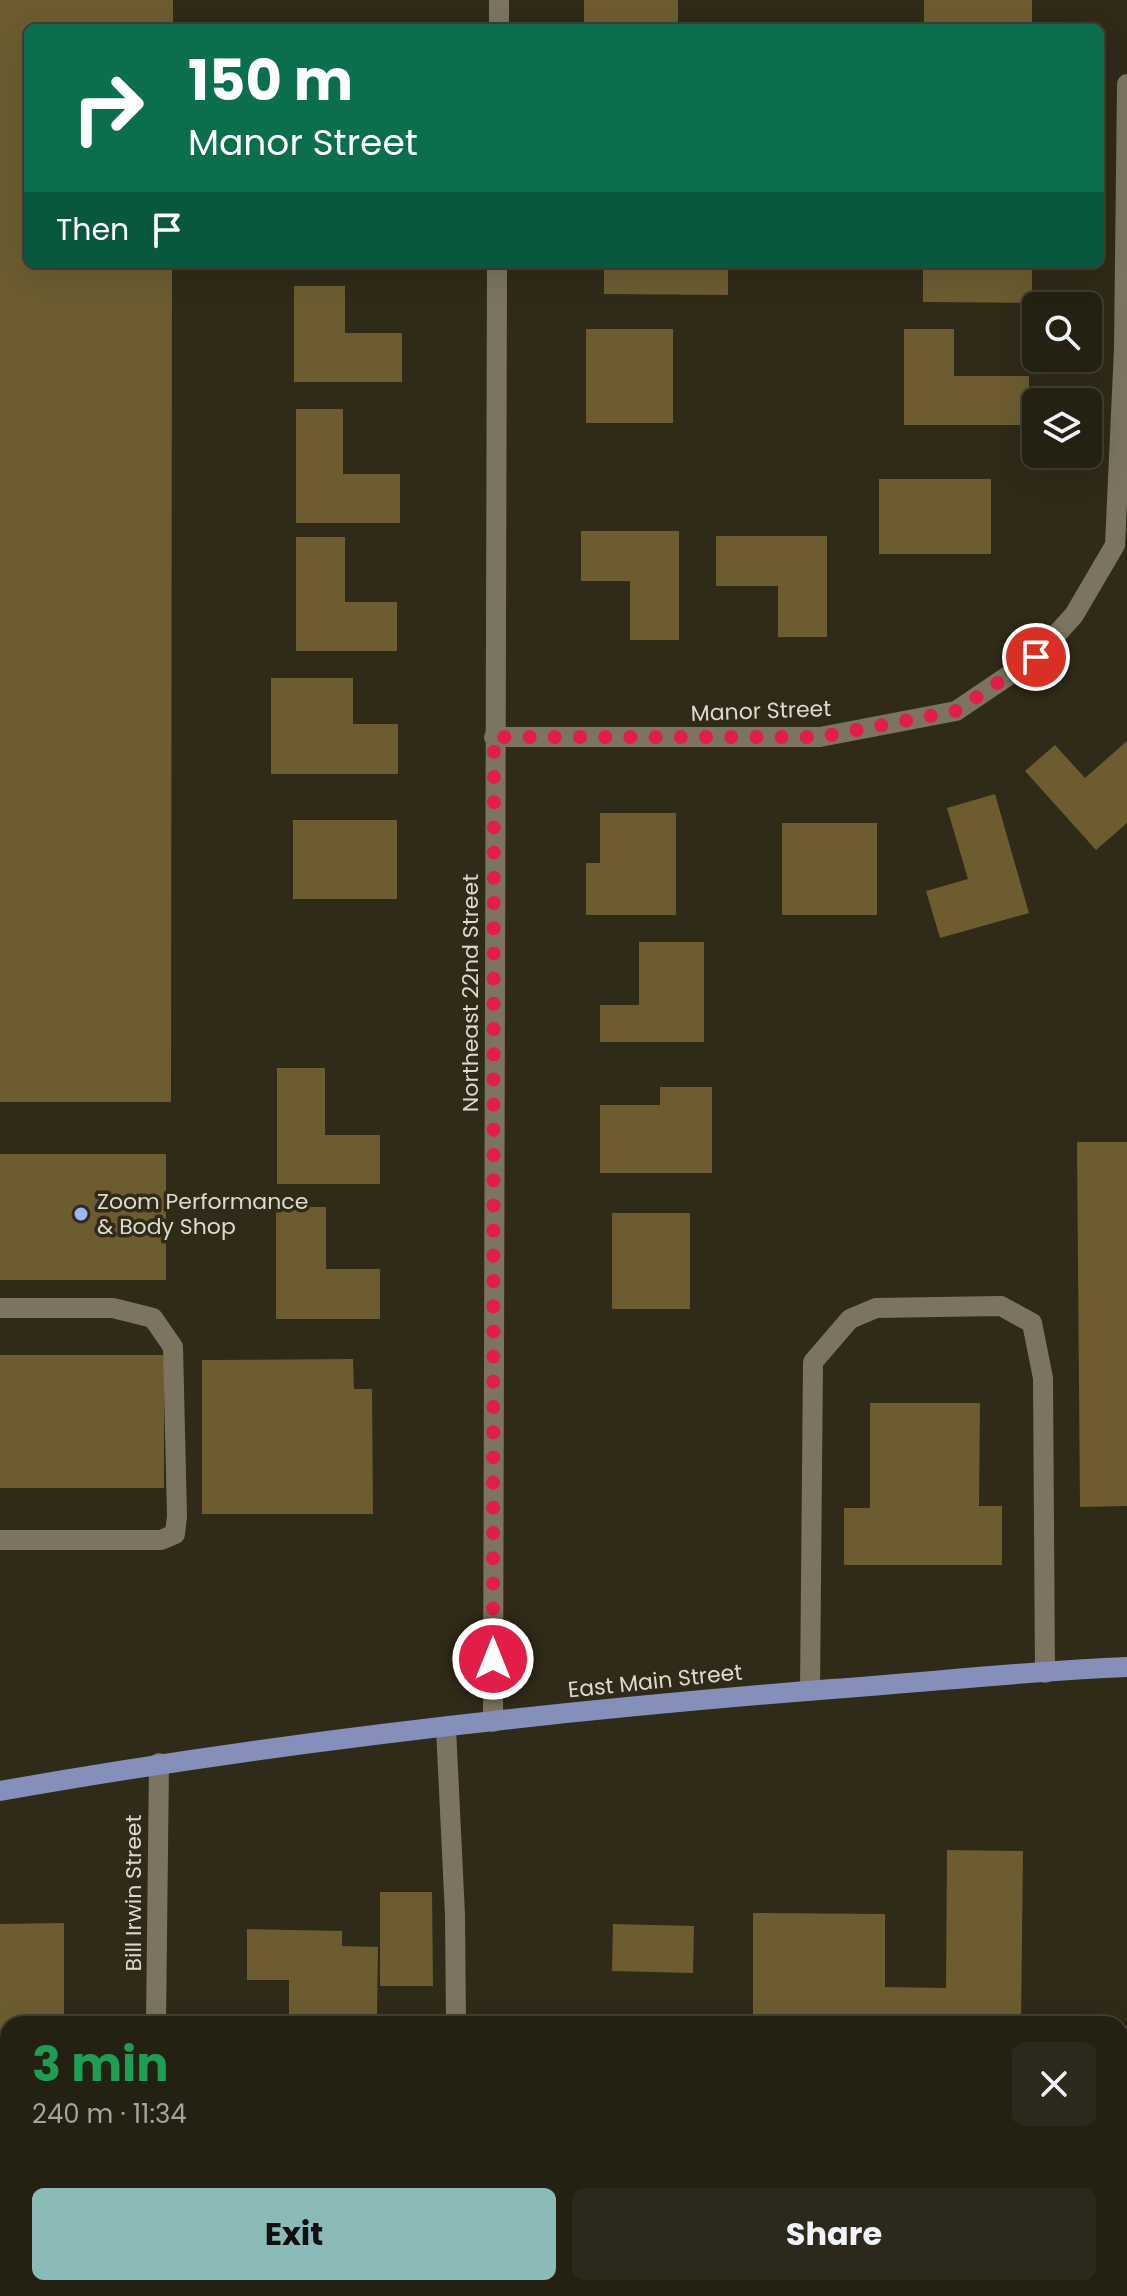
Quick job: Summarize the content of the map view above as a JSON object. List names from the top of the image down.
{
  "streets": {
    "main road": ["East Main Street"],
    "street": ["Manor Street", "Northeast 22nd Street", "Bill Irwin Street"]
  },
  "crossings": [
    ["Manor Street", "Northeast 22nd Street"],
    ["Northeast 22nd Street", "East Main Street"],
    ["East Main Street", "Bill Irwin Street"]
  ],
  "places": ["Zoom Performance & Body Shop"],
  "page": {
    "turn": ["150 m", "Manor Street"],
    "then": "Then",
    "heading": ["3 min", "240 m · 11:34"],
    "buttons": ["Exit", "Share"]
  }
}
